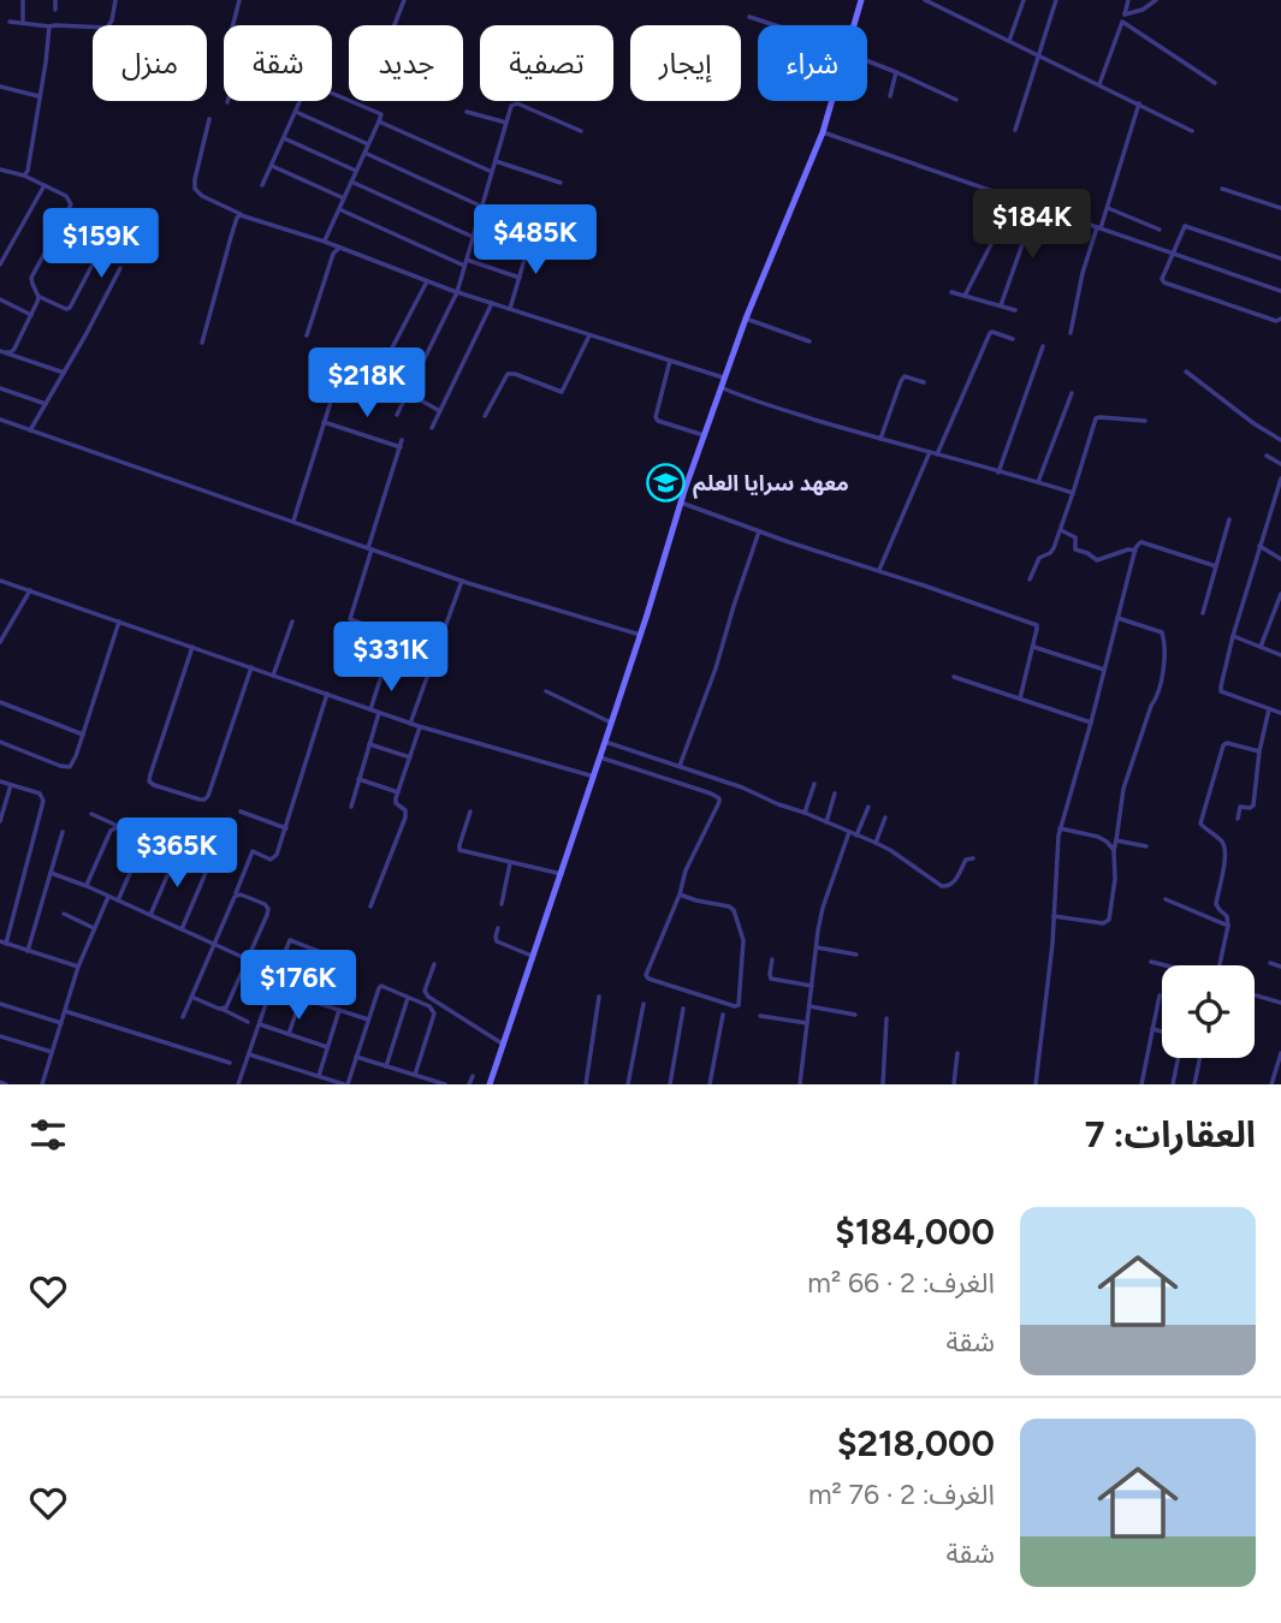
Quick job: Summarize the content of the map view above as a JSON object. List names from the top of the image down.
{
  "places": {
    "school or university": ["معهد سرايا العلم"]
  },
  "page": {
    "chip": [
      "شراء",
      "إيجار",
      "تصفية",
      "جديد",
      "شقة",
      "منزل"
    ],
    "price": [
      "$184K",
      "$485K",
      "$159K",
      "$218K",
      "$331K",
      "$365K",
      "$176K"
    ],
    "heading": "العقارات: 7",
    "list": [
      {
        "name": "$184,000",
        "note": "الغرف: 2 · 66 m² · شقة"
      },
      {
        "name": "$218,000",
        "note": "الغرف: 2 · 76 m² · شقة"
      }
    ]
  }
}
